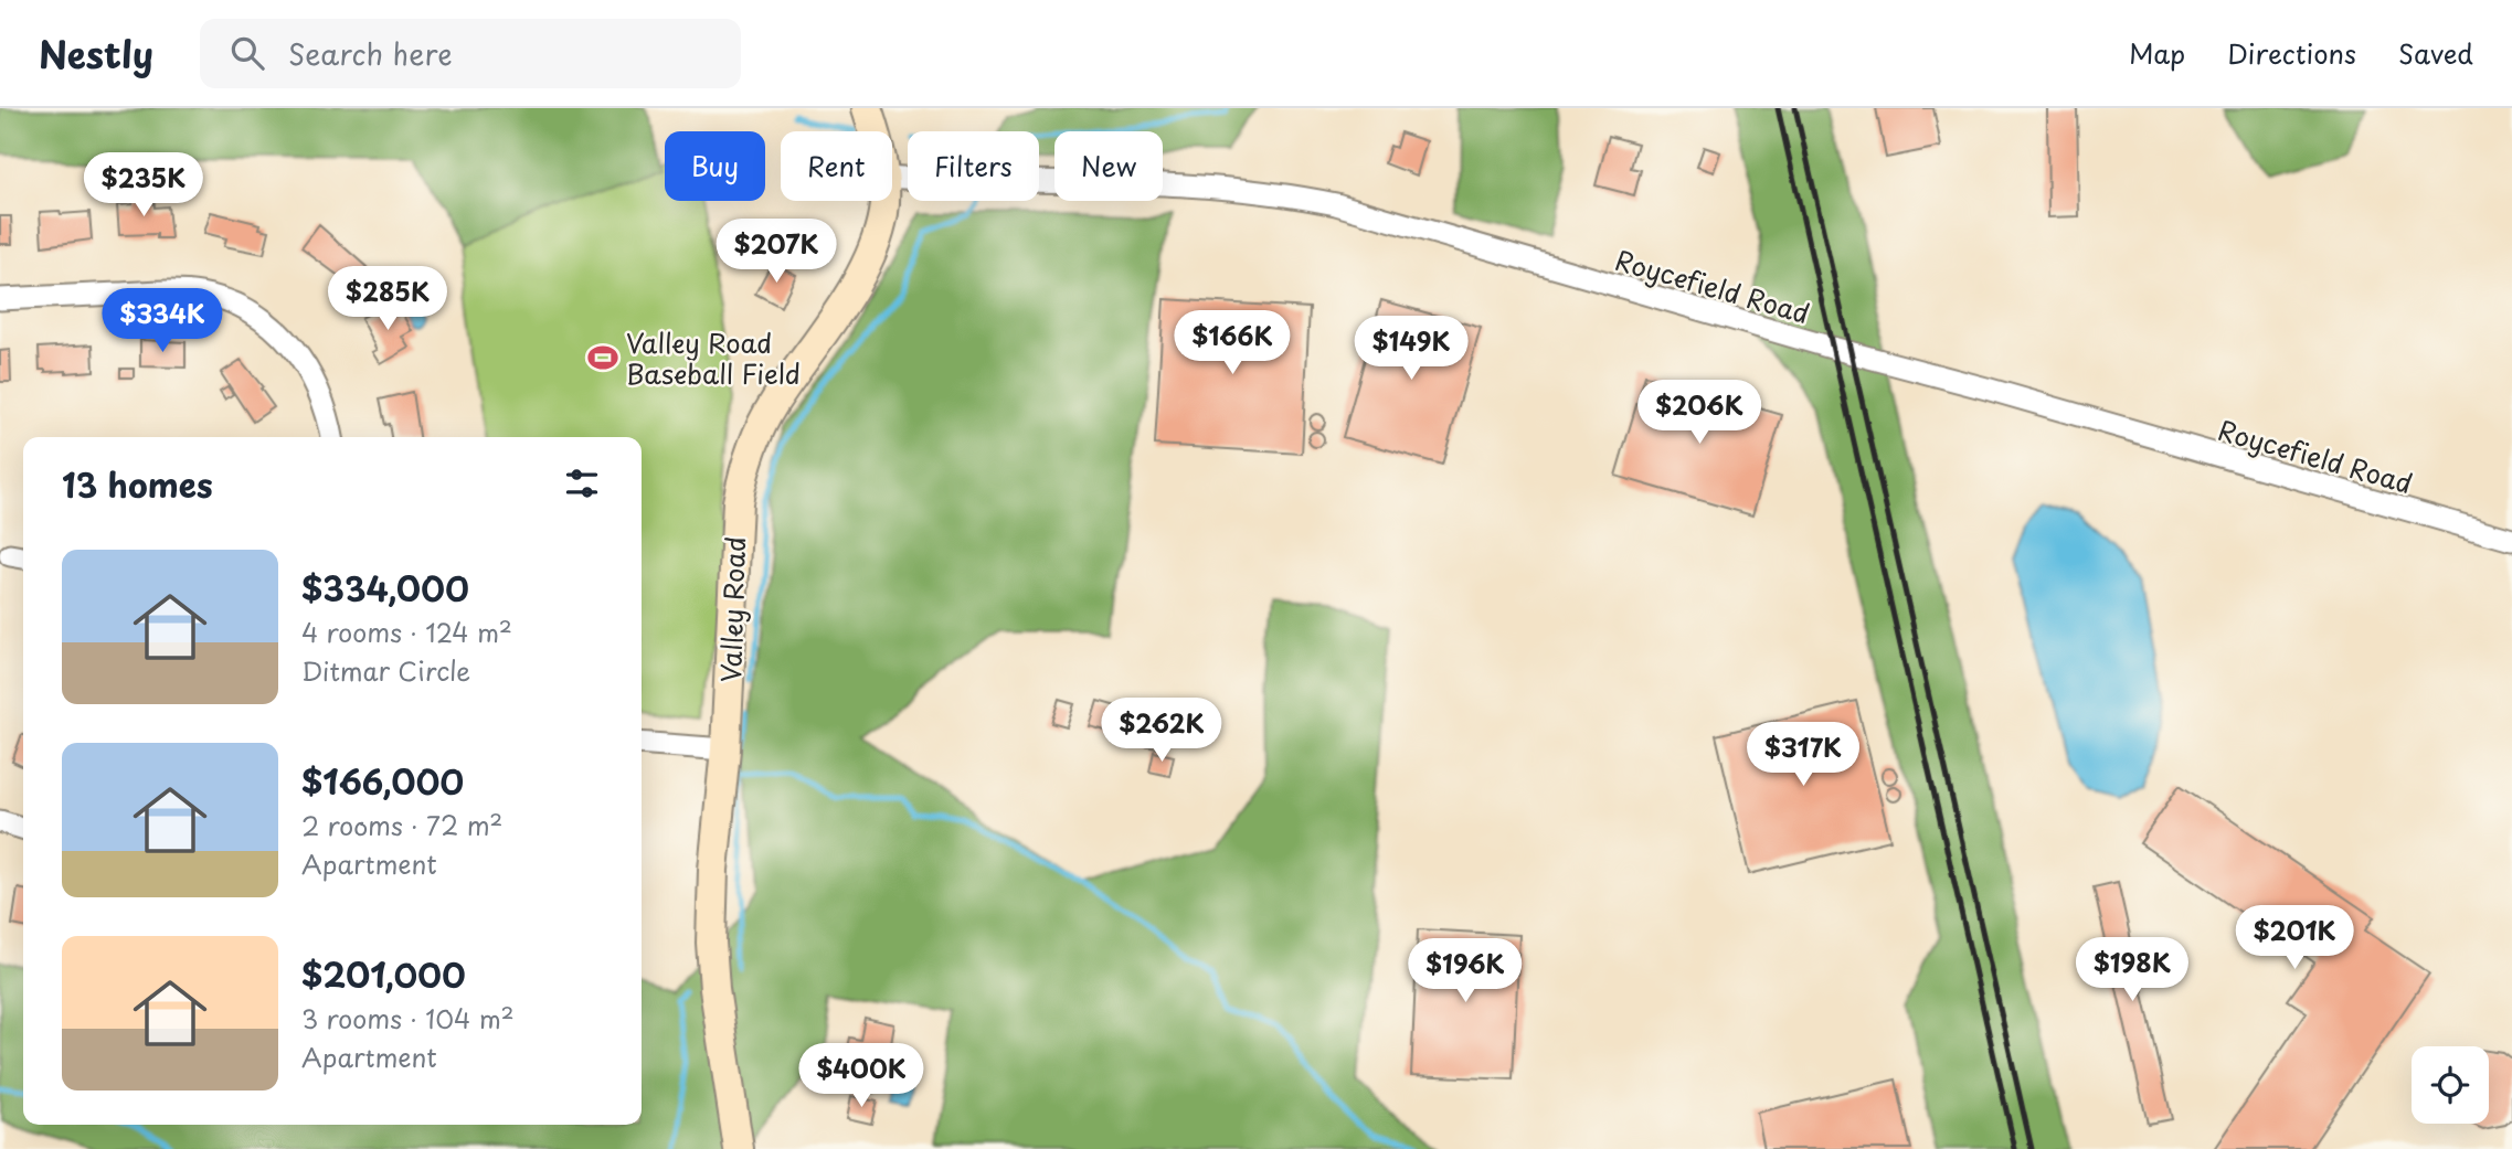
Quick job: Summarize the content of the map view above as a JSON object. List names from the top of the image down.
{
  "streets": {
    "street": ["Roycefield Road", "Valley Road"]
  },
  "places": {
    "sports": ["Valley Road Baseball Field"]
  },
  "page": {
    "header": "Nestly",
    "search": "Search here",
    "nav": ["Map", "Directions", "Saved"],
    "chip": [
      "Buy",
      "Rent",
      "Filters",
      "New"
    ],
    "price": [
      "$235K",
      "$207K",
      "$285K",
      "$334K",
      "$166K",
      "$149K",
      "$206K",
      "$262K",
      "$317K",
      "$201K",
      "$198K",
      "$196K",
      "$400K"
    ],
    "heading": "13 homes",
    "list": [
      {
        "name": "$334,000",
        "note": "4 rooms · 124 m² · Ditmar Circle"
      },
      {
        "name": "$166,000",
        "note": "2 rooms · 72 m² · Apartment"
      },
      {
        "name": "$201,000",
        "note": "3 rooms · 104 m² · Apartment"
      }
    ]
  }
}
